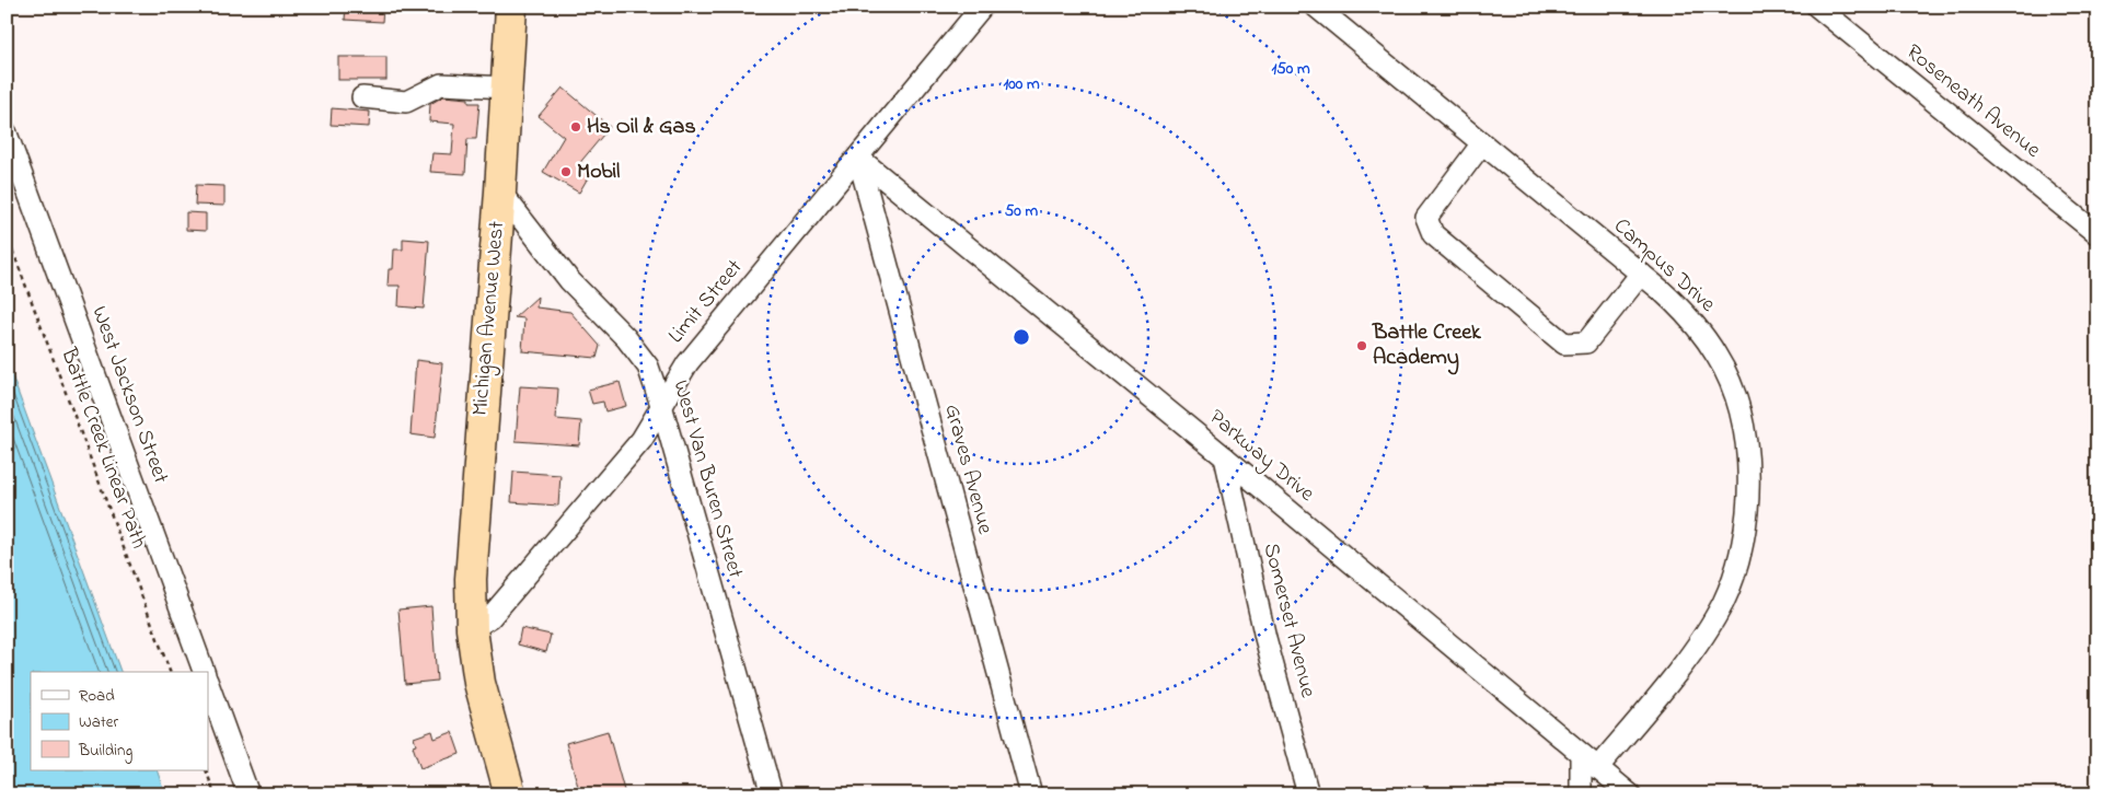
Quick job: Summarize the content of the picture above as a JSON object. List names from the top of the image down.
{
  "streets": {
    "highway": ["Michigan Avenue West"],
    "street": [
      "Roseneath Avenue",
      "Campus Drive",
      "Limit Street",
      "West Jackson Street",
      "Parkway Drive",
      "Graves Avenue",
      "West Van Buren Street",
      "Somerset Avenue"
    ],
    "path": ["Battle Creek Linear Path"]
  },
  "crossings": [
    ["Campus Drive", "Parkway Drive"],
    ["Limit Street", "Michigan Avenue West"],
    ["Limit Street", "Parkway Drive"],
    ["Limit Street", "Graves Avenue"],
    ["Limit Street", "West Van Buren Street"],
    ["Michigan Avenue West", "West Van Buren Street"],
    ["Parkway Drive", "Graves Avenue"],
    ["Parkway Drive", "Somerset Avenue"]
  ],
  "places": ["Hs Oil & Gas", "Mobil", "Battle Creek Academy"],
  "legend": ["Road", "Water", "Building"],
  "rings": ["150 m", "100 m", "50 m"]
}
